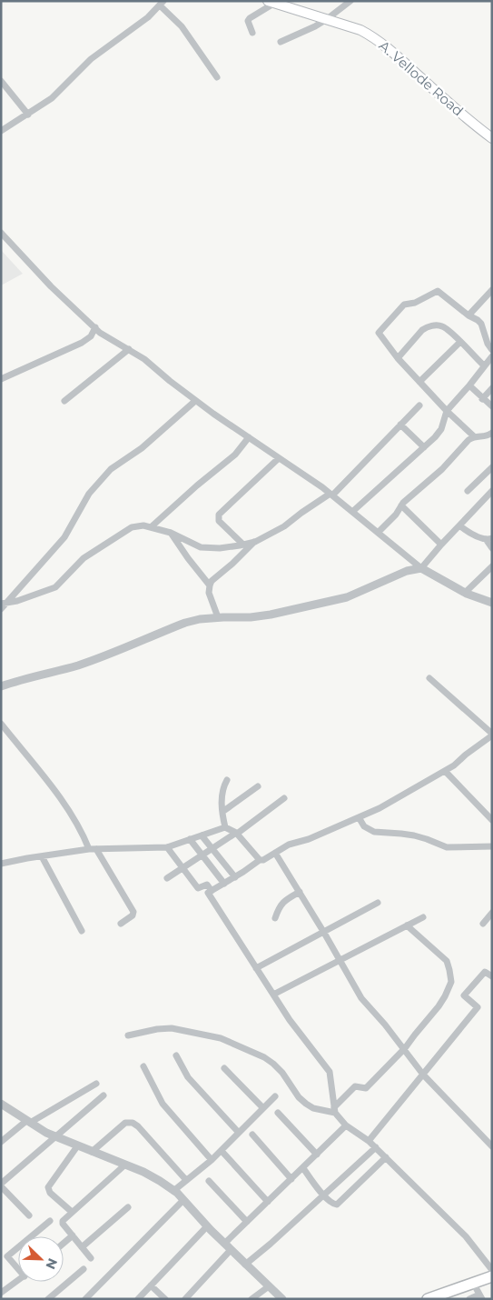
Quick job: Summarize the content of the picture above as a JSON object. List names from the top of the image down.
{
  "streets": {
    "main road": ["A. Vellode Road"]
  },
  "north": "bottom right"
}
